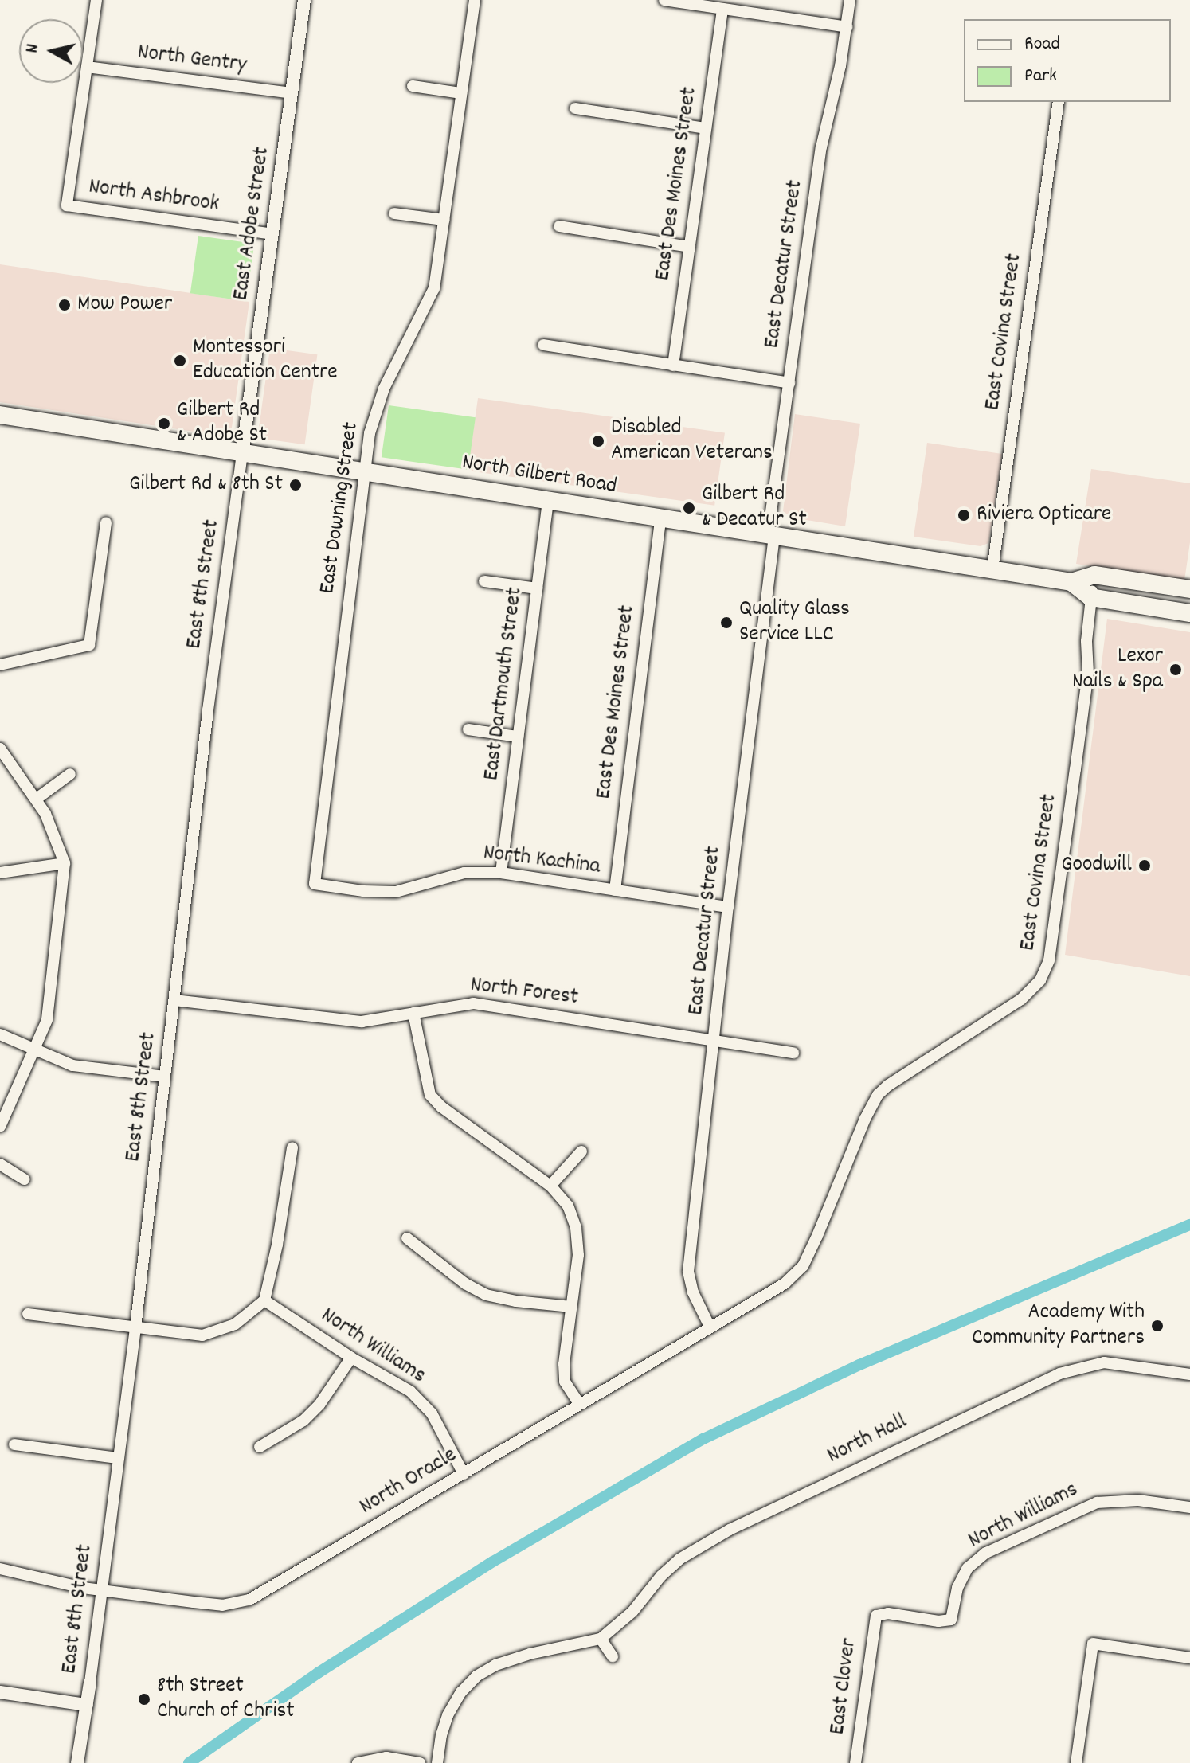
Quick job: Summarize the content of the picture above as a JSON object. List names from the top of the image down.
{
  "streets": {
    "main road": ["North Gilbert Road"],
    "street": [
      "North Gentry",
      "East Des Moines Street",
      "North Ashbrook",
      "East Adobe Street",
      "East Decatur Street",
      "East Covina Street",
      "East Downing Street",
      "East 8th Street",
      "East Dartmouth Street",
      "North Kachina",
      "North Forest",
      "North Williams",
      "North Hall",
      "North Oracle",
      "East Clover"
    ]
  },
  "crossings": [
    ["North Gentry", "North Ashbrook"],
    ["North Gentry", "East Adobe Street"],
    ["East Des Moines Street", "North Gilbert Road"],
    ["East Des Moines Street", "North Kachina"],
    ["North Ashbrook", "East Adobe Street"],
    ["East Adobe Street", "North Gilbert Road"],
    ["East Adobe Street", "East 8th Street"],
    ["East Decatur Street", "North Gilbert Road"],
    ["East Decatur Street", "North Kachina"],
    ["East Decatur Street", "North Forest"],
    ["East Decatur Street", "North Oracle"],
    ["East Covina Street", "North Gilbert Road"],
    ["East Covina Street", "North Oracle"],
    ["North Gilbert Road", "East Downing Street"],
    ["North Gilbert Road", "East 8th Street"],
    ["North Gilbert Road", "East Dartmouth Street"],
    ["East Downing Street", "North Kachina"],
    ["East 8th Street", "North Forest"],
    ["East 8th Street", "North Oracle"],
    ["East Dartmouth Street", "North Kachina"],
    ["North Williams", "North Oracle"],
    ["North Williams", "East Clover"]
  ],
  "places": [
    "Mow Power",
    "Montessori Education Centre",
    "Gilbert Rd & Adobe St",
    "Disabled American Veterans",
    "Gilbert Rd & 8th St",
    "Gilbert Rd & Decatur St",
    "Riviera Opticare",
    "Quality Glass Service LLC",
    "Lexor Nails & Spa",
    "Goodwill",
    "Academy With Community Partners",
    "8th Street Church of Christ"
  ],
  "legend": ["Road", "Park"],
  "north": "left"
}
